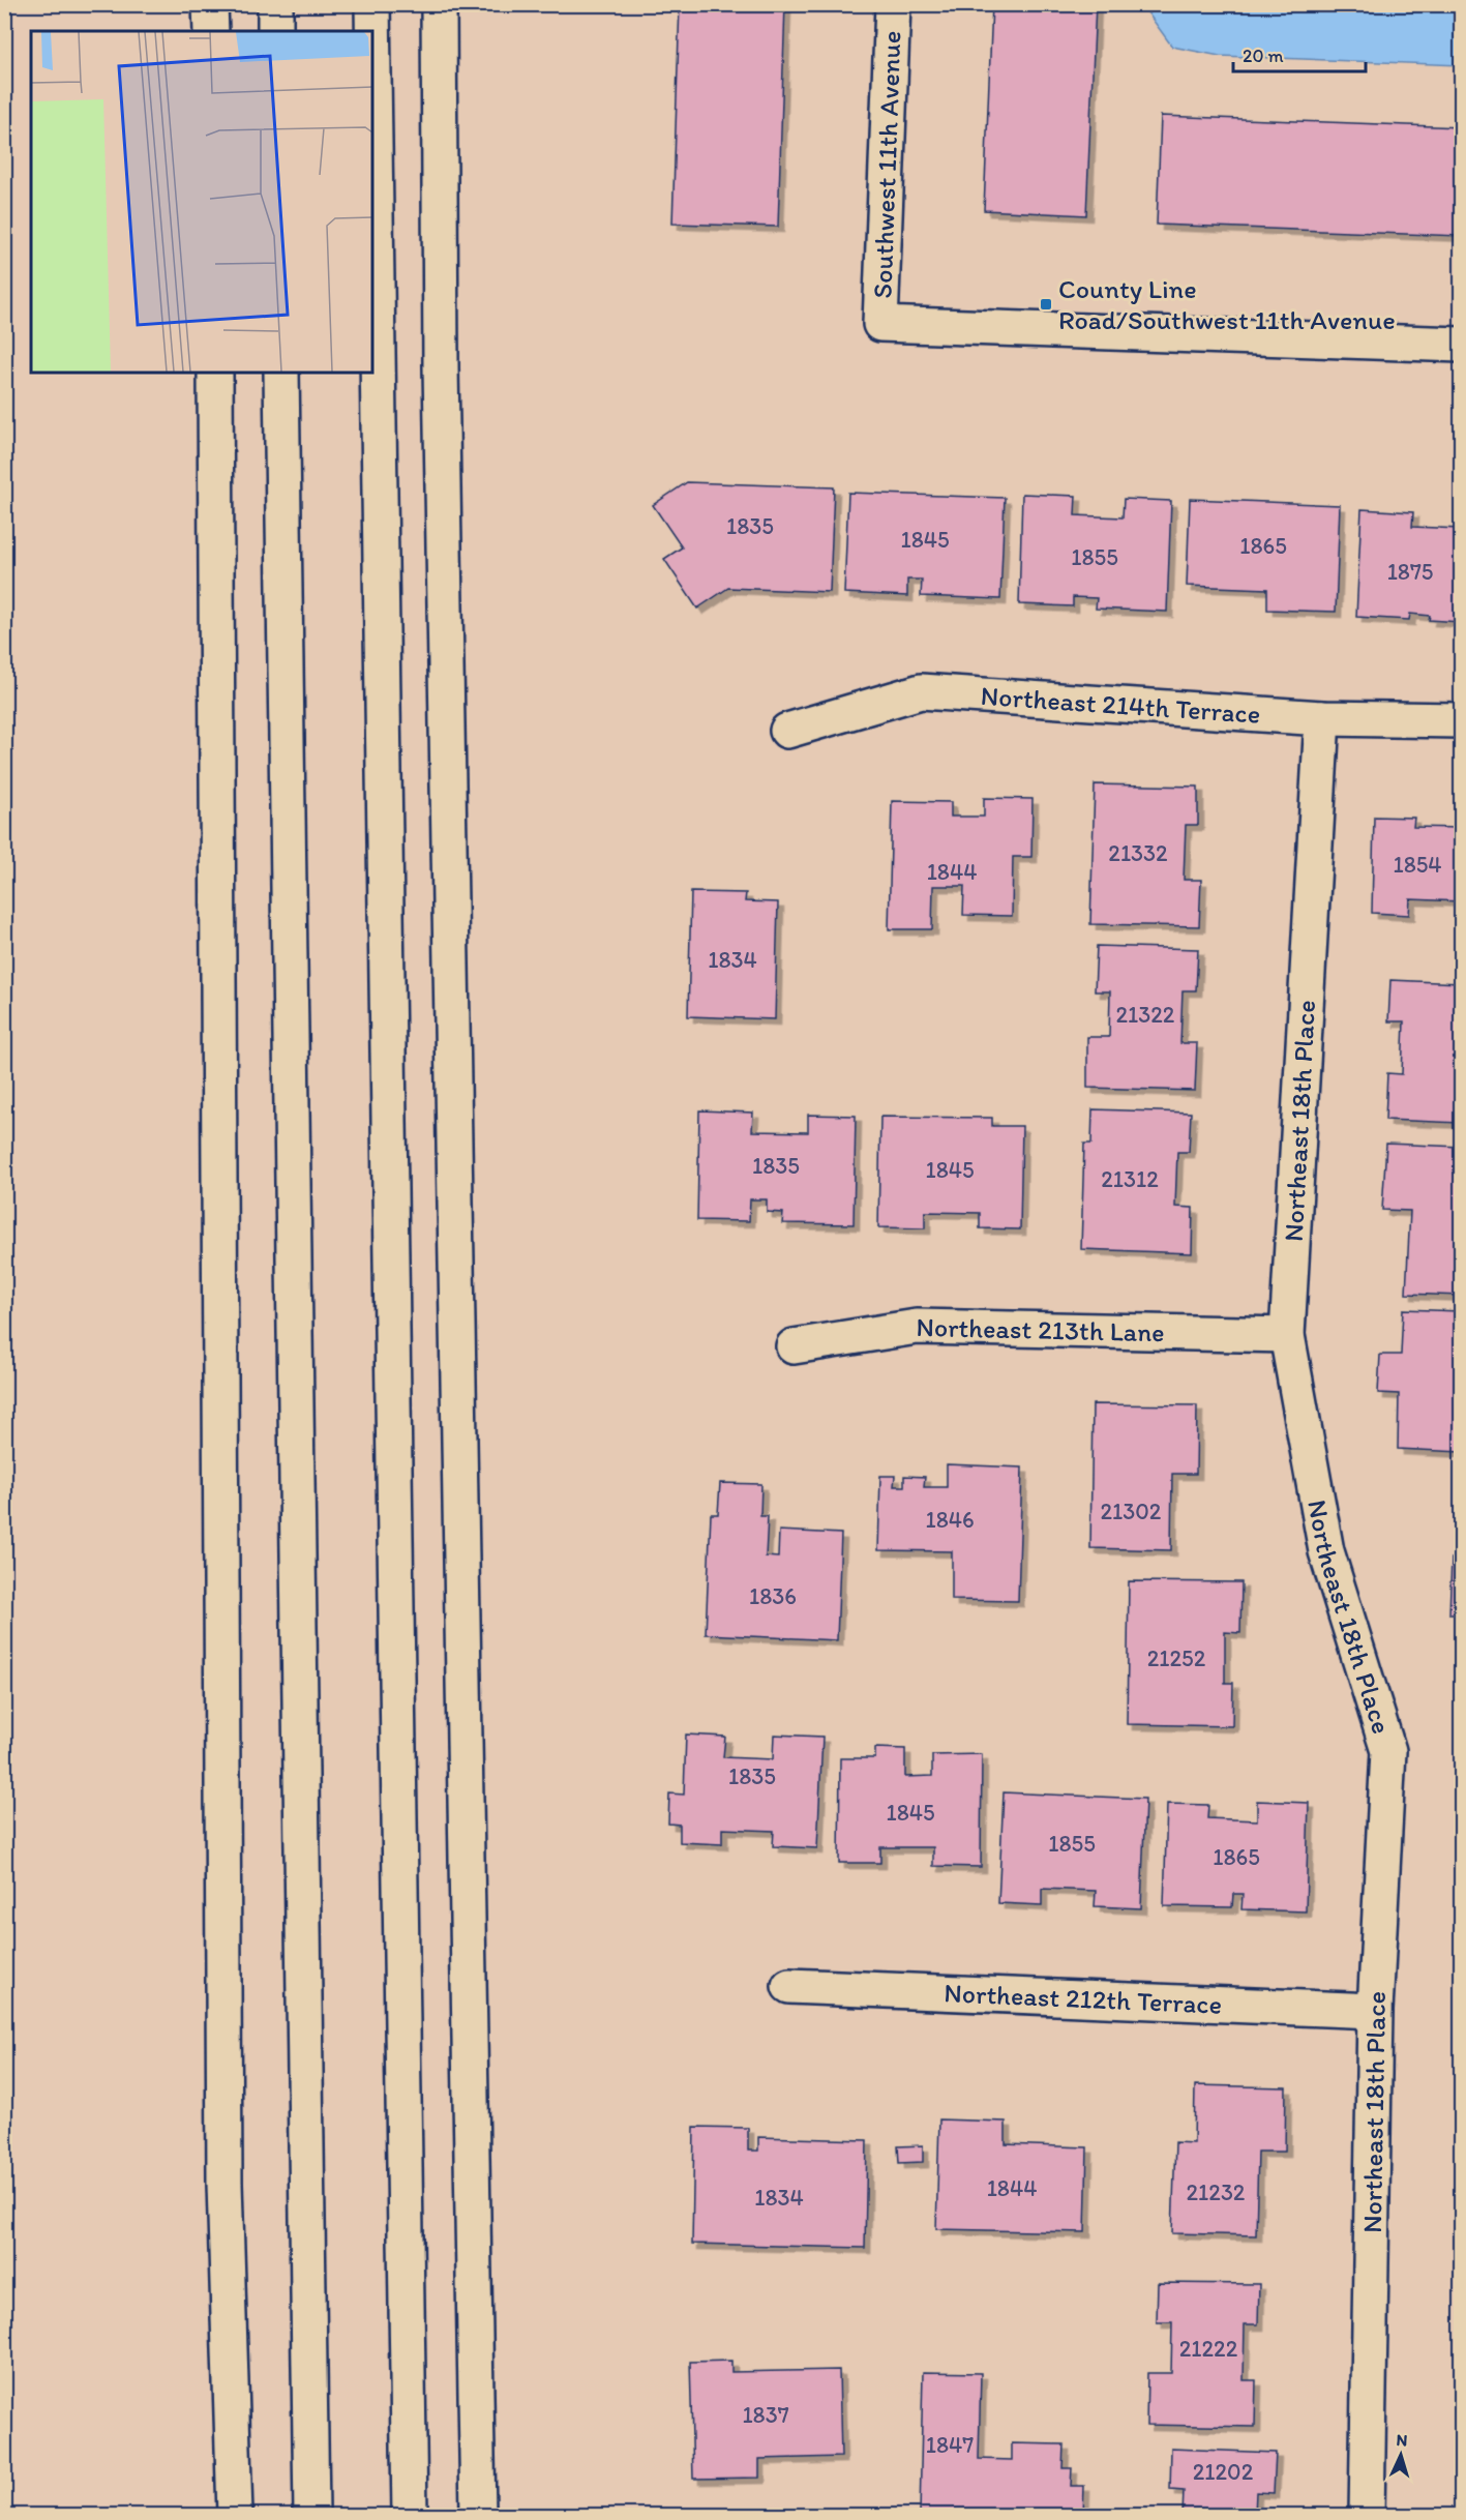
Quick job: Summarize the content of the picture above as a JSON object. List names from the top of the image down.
{
  "streets": {
    "main road": [
      "Southwest 11th Avenue",
      "Northeast 214th Terrace",
      "Northeast 18th Place",
      "Northeast 213th Lane",
      "Northeast 212th Terrace"
    ]
  },
  "crossings": [
    ["Northeast 214th Terrace", "Northeast 18th Place"],
    ["Northeast 18th Place", "Northeast 213th Lane"],
    ["Northeast 18th Place", "Northeast 212th Terrace"]
  ],
  "places": {
    "transit": ["County Line Road/Southwest 11th Avenue"]
  },
  "house_numbers": [
    "1835",
    "1845",
    "1865",
    "1855",
    "1875",
    "21332",
    "1854",
    "1844",
    "1834",
    "21322",
    "1835",
    "1845",
    "21312",
    "21302",
    "1846",
    "1836",
    "21252",
    "1835",
    "1845",
    "1855",
    "1865",
    "1844",
    "21232",
    "1834",
    "21222",
    "1837",
    "1847",
    "21202"
  ],
  "scale_bar": "20 m",
  "north": "top"
}
